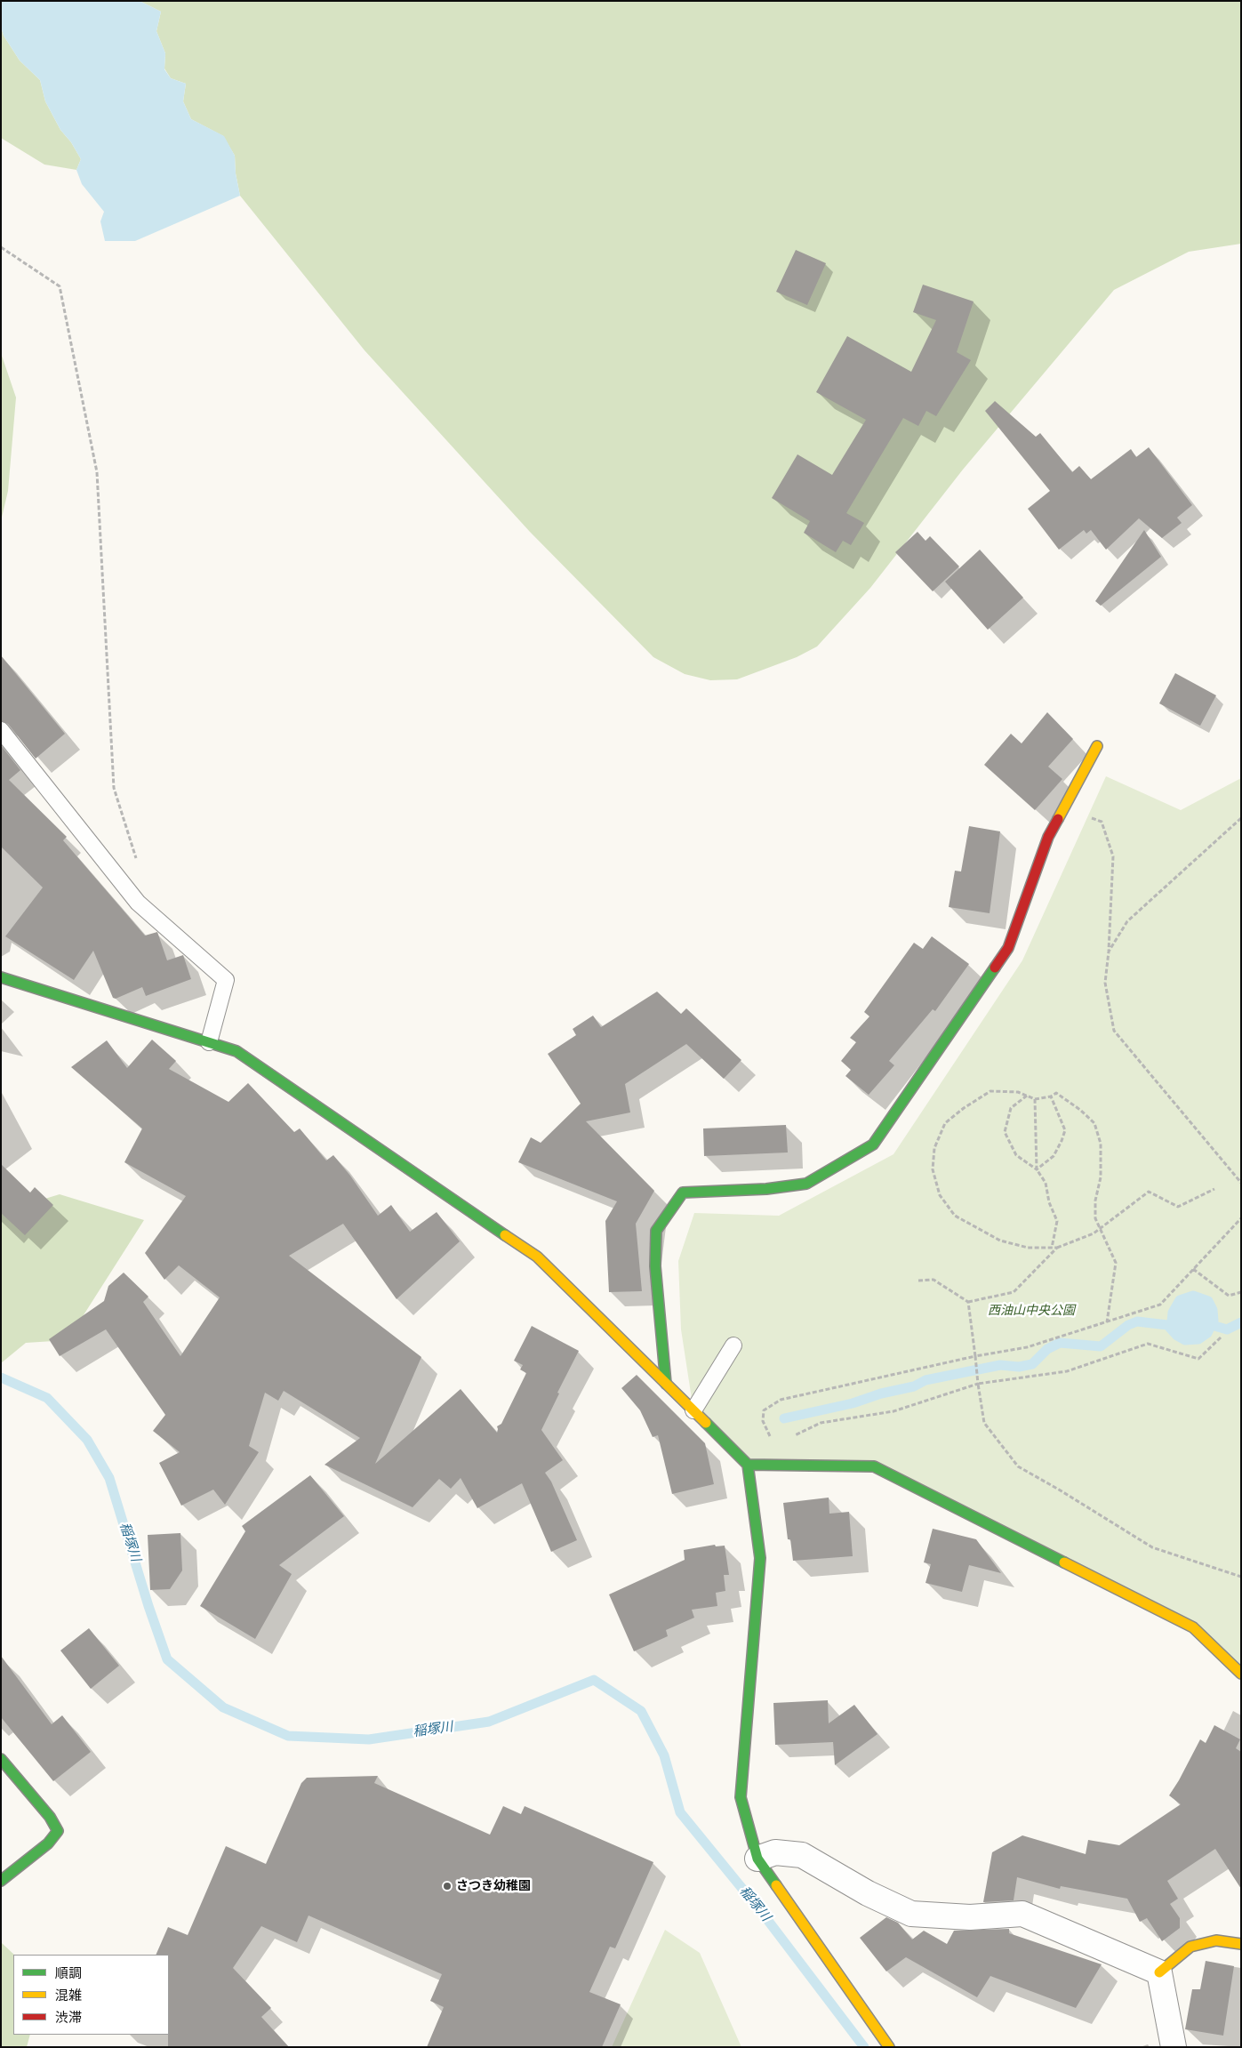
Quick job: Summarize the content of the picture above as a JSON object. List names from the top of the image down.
{
  "water": ["稲塚川"],
  "parks": ["西油山中央公園"],
  "places": ["さつき幼稚園"],
  "legend": ["順調", "混雑", "渋滞"]
}
